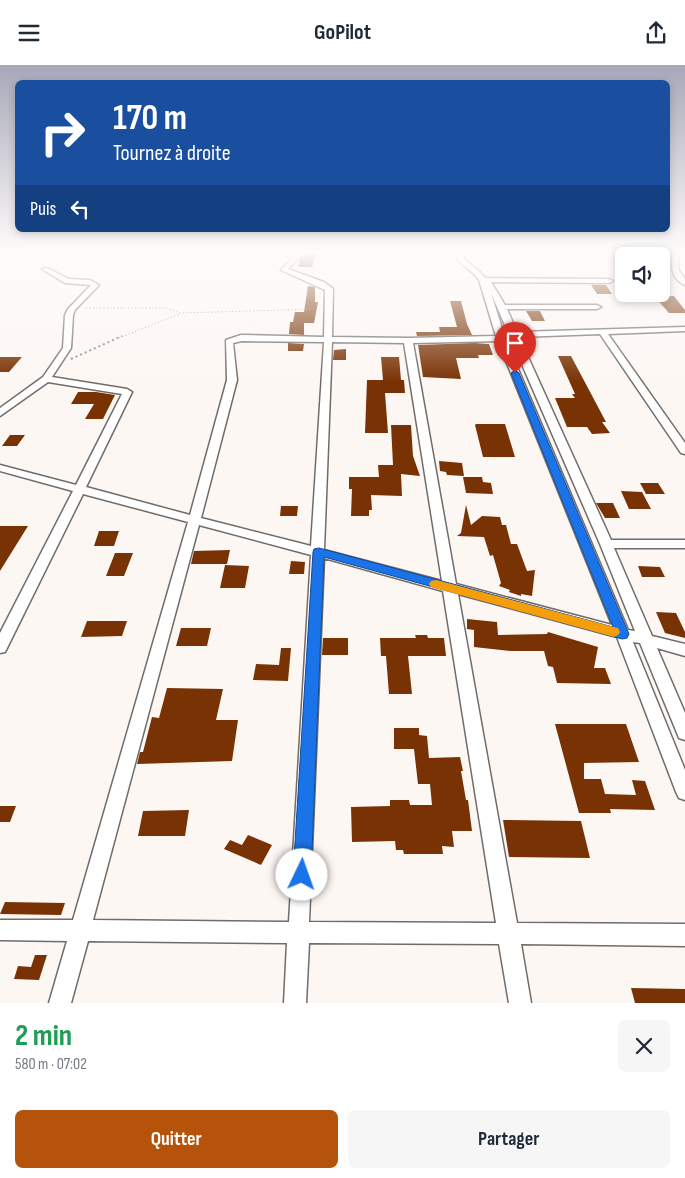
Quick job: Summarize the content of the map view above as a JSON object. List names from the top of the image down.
{
  "page": {
    "header": "GoPilot",
    "turn": ["170 m", "Tournez à droite"],
    "then": "Puis",
    "heading": ["2 min", "580 m · 07:02"],
    "buttons": ["Quitter", "Partager"]
  }
}
